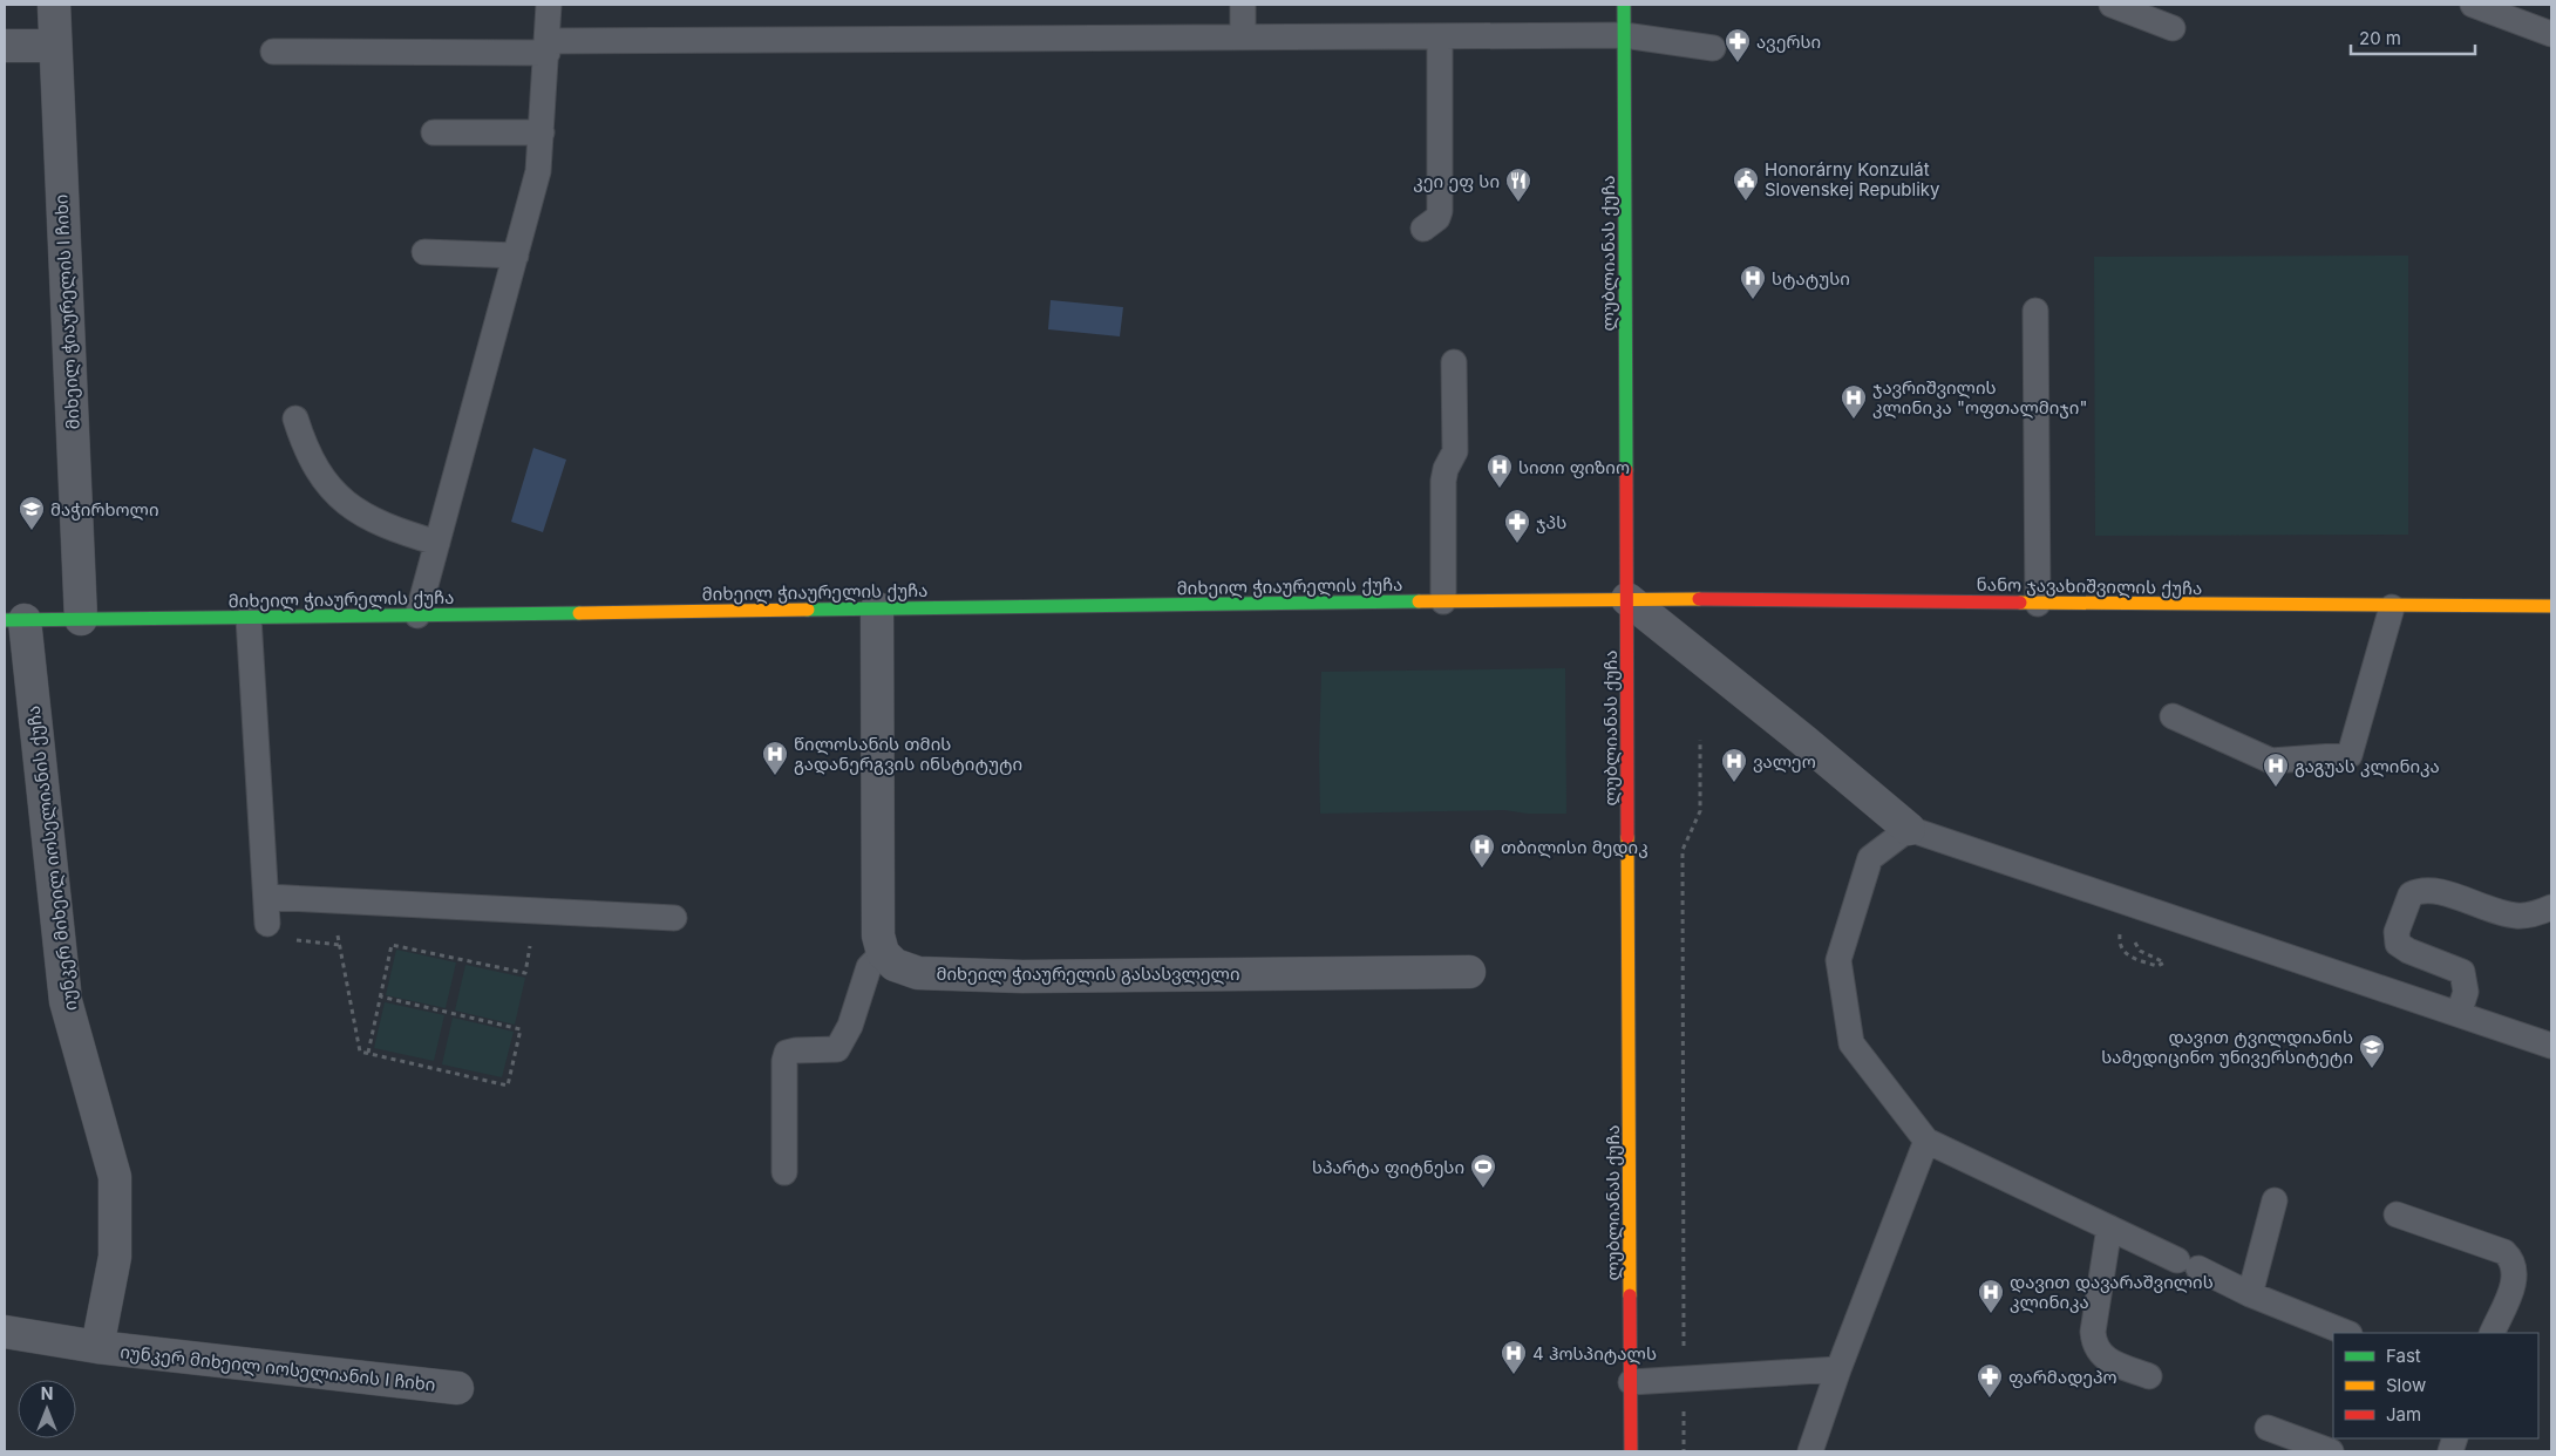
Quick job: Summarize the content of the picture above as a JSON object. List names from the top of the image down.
{
  "streets": {
    "street": [
      "ლუბლიანას ქუჩა",
      "მიხეილ ჭიაურელის I ჩიხი",
      "მიხეილ ჭიაურელის ქუჩა",
      "ნანო ჯავახიშვილის ქუჩა",
      "იუნკერ მიხეილ იოსელიანის ქუჩა",
      "მიხეილ ჭიაურელის გასასვლელი",
      "იუნკერ მიხეილ იოსელიანის I ჩიხი"
    ]
  },
  "crossings": [
    ["ლუბლიანას ქუჩა", "მიხეილ ჭიაურელის ქუჩა"],
    ["ლუბლიანას ქუჩა", "ნანო ჯავახიშვილის ქუჩა"],
    ["მიხეილ ჭიაურელის I ჩიხი", "მიხეილ ჭიაურელის ქუჩა"],
    ["მიხეილ ჭიაურელის ქუჩა", "ნანო ჯავახიშვილის ქუჩა"],
    ["მიხეილ ჭიაურელის ქუჩა", "იუნკერ მიხეილ იოსელიანის ქუჩა"],
    ["იუნკერ მიხეილ იოსელიანის ქუჩა", "იუნკერ მიხეილ იოსელიანის I ჩიხი"]
  ],
  "places": {
    "pharmacy": ["ავერსი", "ჯპს", "ფარმადეპო"],
    "public building": ["Honorárny Konzulát Slovenskej Republiky"],
    "restaurant": ["კეი ეფ სი"],
    "hospital": [
      "სტატუსი",
      "ჯავრიშვილის კლინიკა \"ოფთალმიჯი\"",
      "სითი ფიზიო",
      "წილოსანის თმის გადანერგვის ინსტიტუტი",
      "ვალეო",
      "გაგუას კლინიკა",
      "თბილისი მედიკ",
      "დავით დავარაშვილის კლინიკა",
      "4 ჰოსპიტალს"
    ],
    "school or university": ["მაჭირხოლი", "დავით ტვილდიანის სამედიცინო უნივერსიტეტი"],
    "sports": ["სპარტა ფიტნესი"]
  },
  "legend": ["Fast", "Slow", "Jam"],
  "scale_bar": "20 m",
  "north": "top"
}
